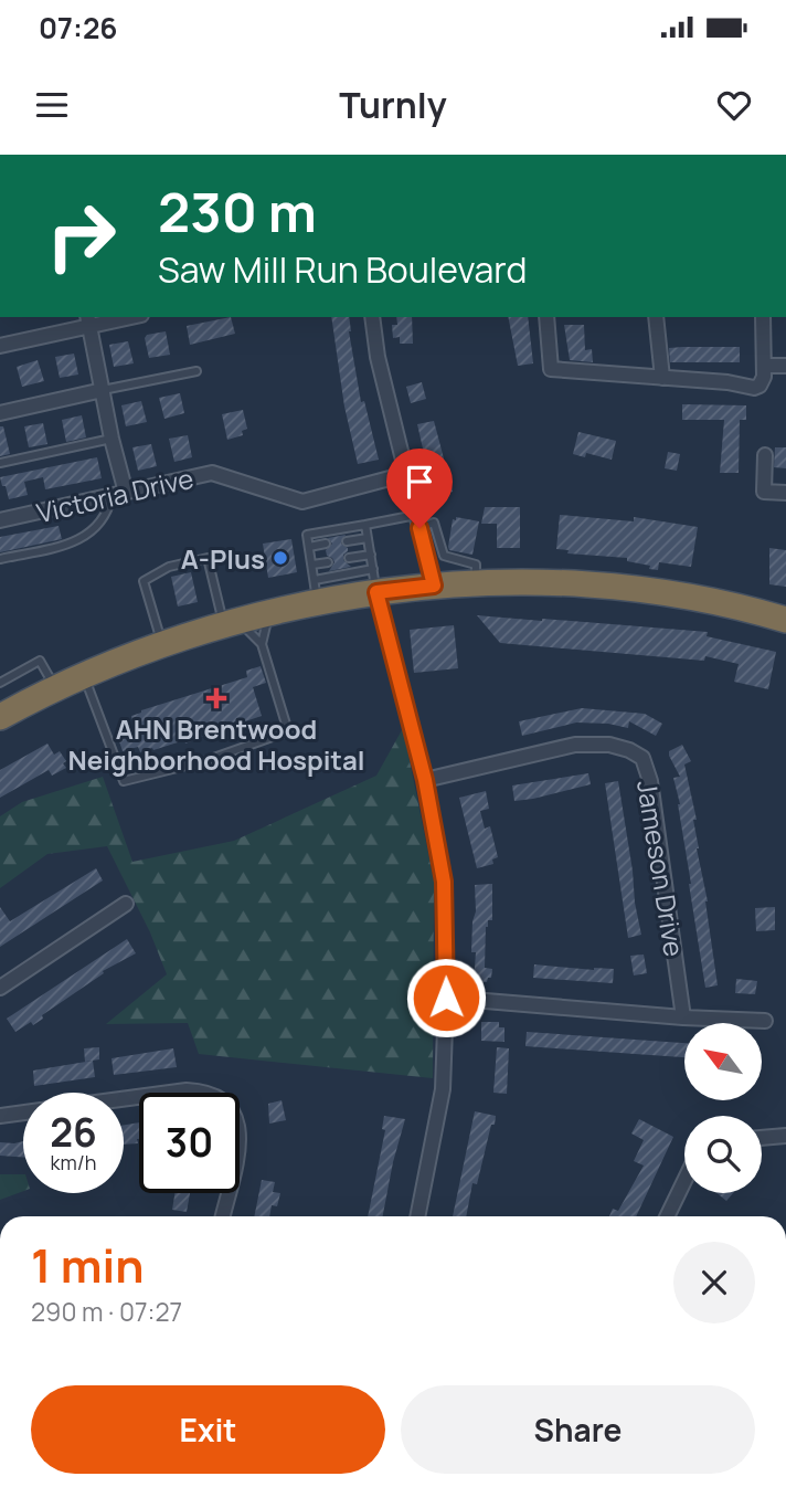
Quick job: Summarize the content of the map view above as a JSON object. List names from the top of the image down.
{
  "streets": {
    "street": ["Victoria Drive", "Jameson Drive"]
  },
  "places": {
    "other": ["A-Plus"],
    "health": ["AHN Brentwood Neighborhood Hospital"]
  },
  "north": "top left",
  "page": {
    "status": "07:26",
    "header": "Turnly",
    "turn": ["230 m", "Saw Mill Run Boulevard"],
    "speed": "26 km/h",
    "limit": "30",
    "heading": ["1 min", "290 m · 07:27"],
    "buttons": ["Exit", "Share"]
  }
}
